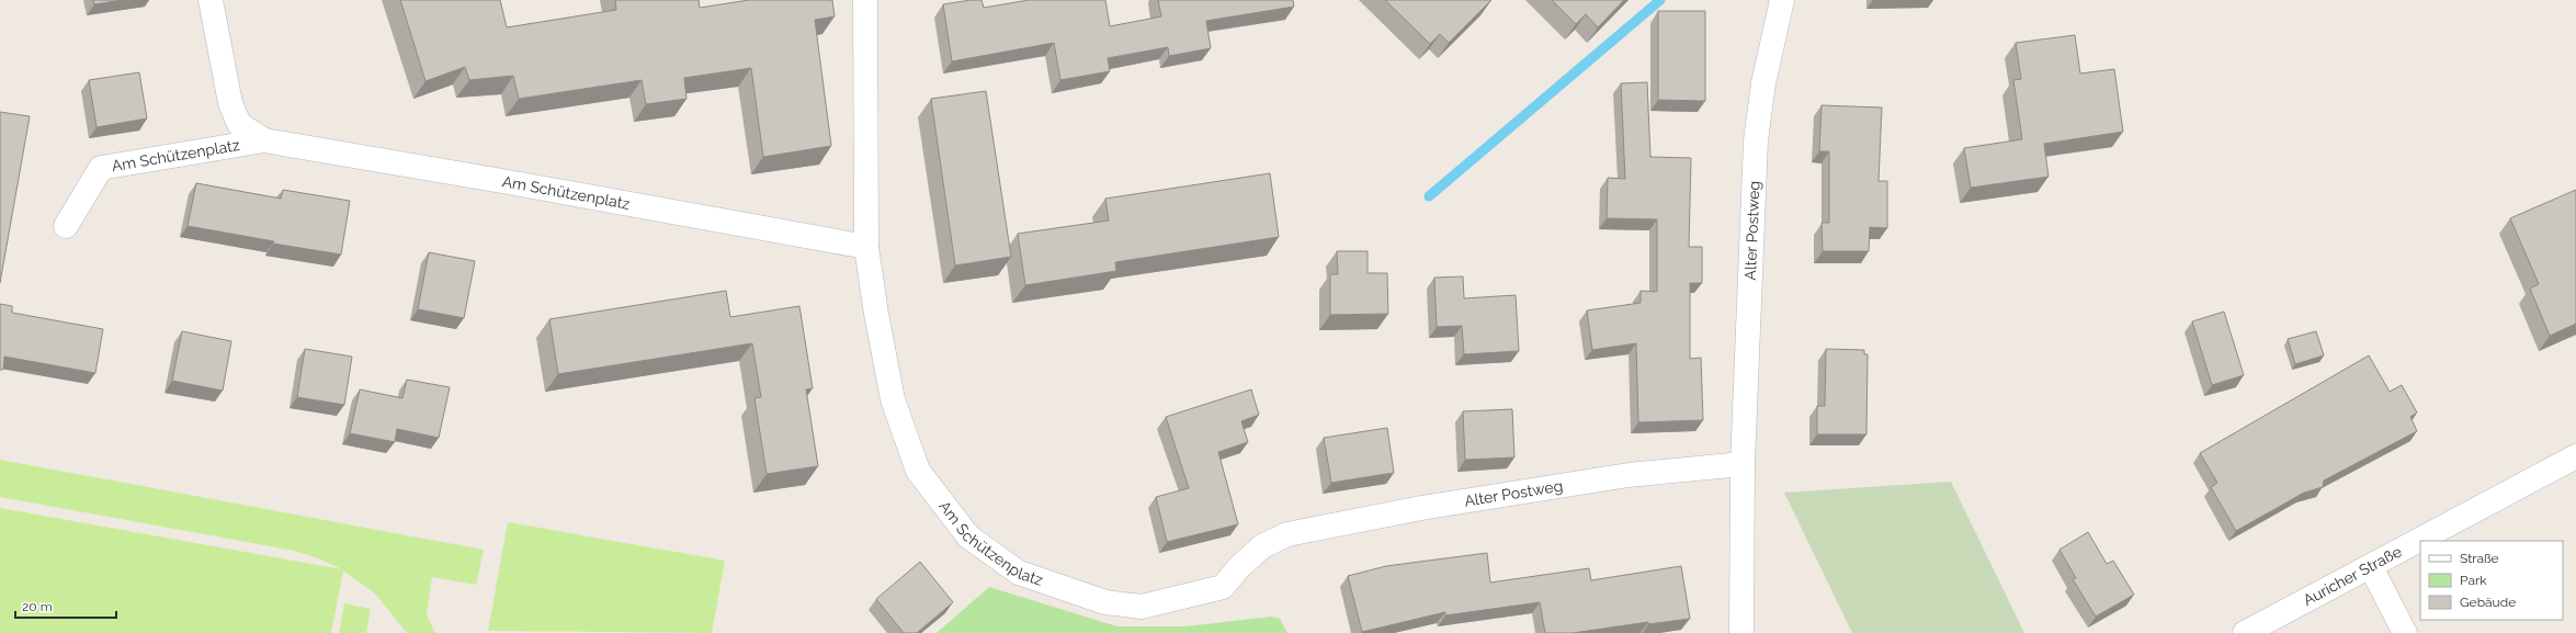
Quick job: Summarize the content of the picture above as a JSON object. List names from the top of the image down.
{
  "streets": {
    "street": ["Am Schützenplatz", "Alter Postweg", "Auricher Straße"]
  },
  "crossings": [
    ["Am Schützenplatz", "Alter Postweg"]
  ],
  "legend": ["Straße", "Park", "Gebäude"],
  "scale_bar": "20 m"
}
